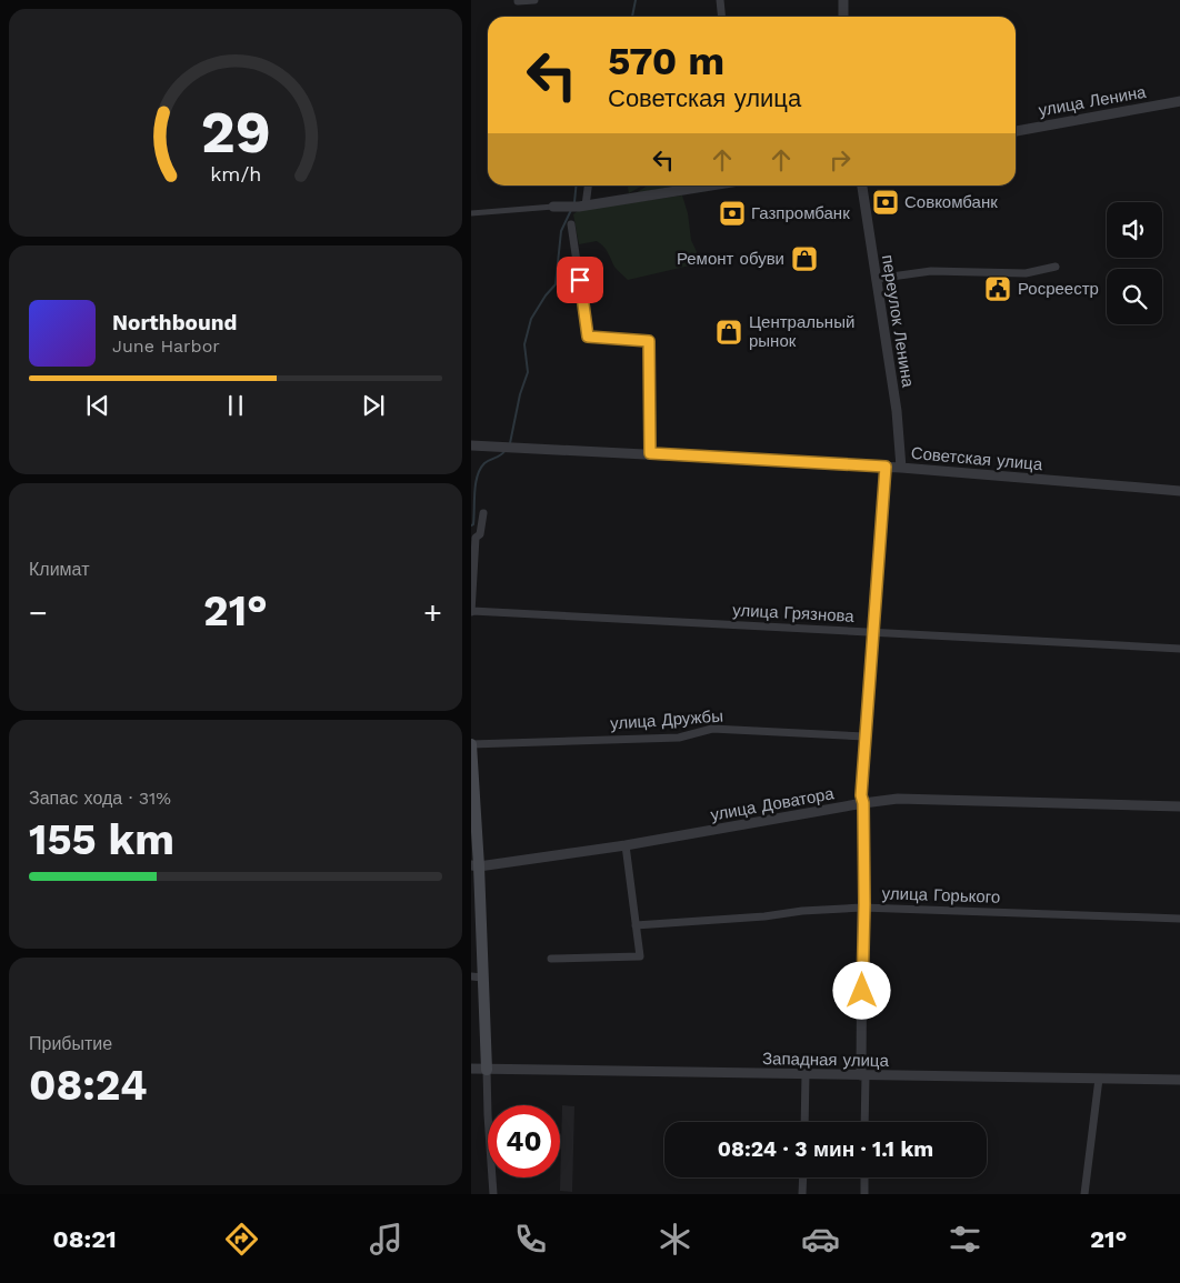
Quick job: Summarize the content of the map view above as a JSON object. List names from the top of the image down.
{
  "streets": {
    "street": [
      "улица Ленина",
      "переулок Ленина",
      "Советская улица",
      "улица Грязнова",
      "улица Дружбы",
      "улица Доватора",
      "улица Горького",
      "Западная улица"
    ]
  },
  "crossings": [
    ["переулок Ленина", "Советская улица"]
  ],
  "places": {
    "bank": ["Совкомбанк", "Газпромбанк"],
    "shop": ["Ремонт обуви", "Центральный рынок"],
    "public building": ["Росреестр"]
  },
  "page": {
    "turn": ["570 m", "Советская улица"],
    "song": ["Northbound", "June Harbor"],
    "tile": [
      "Климат",
      ["Запас хода · 31%", "155 km"],
      ["Прибытие", "08:24"]
    ],
    "heat": ["−", "21°", "+"],
    "limit": "40",
    "trip": "08:24 · 3 мин · 1.1 km",
    "tabs": ["08:21", "21°"],
    "gauge": ["29", "km/h"]
  }
}
